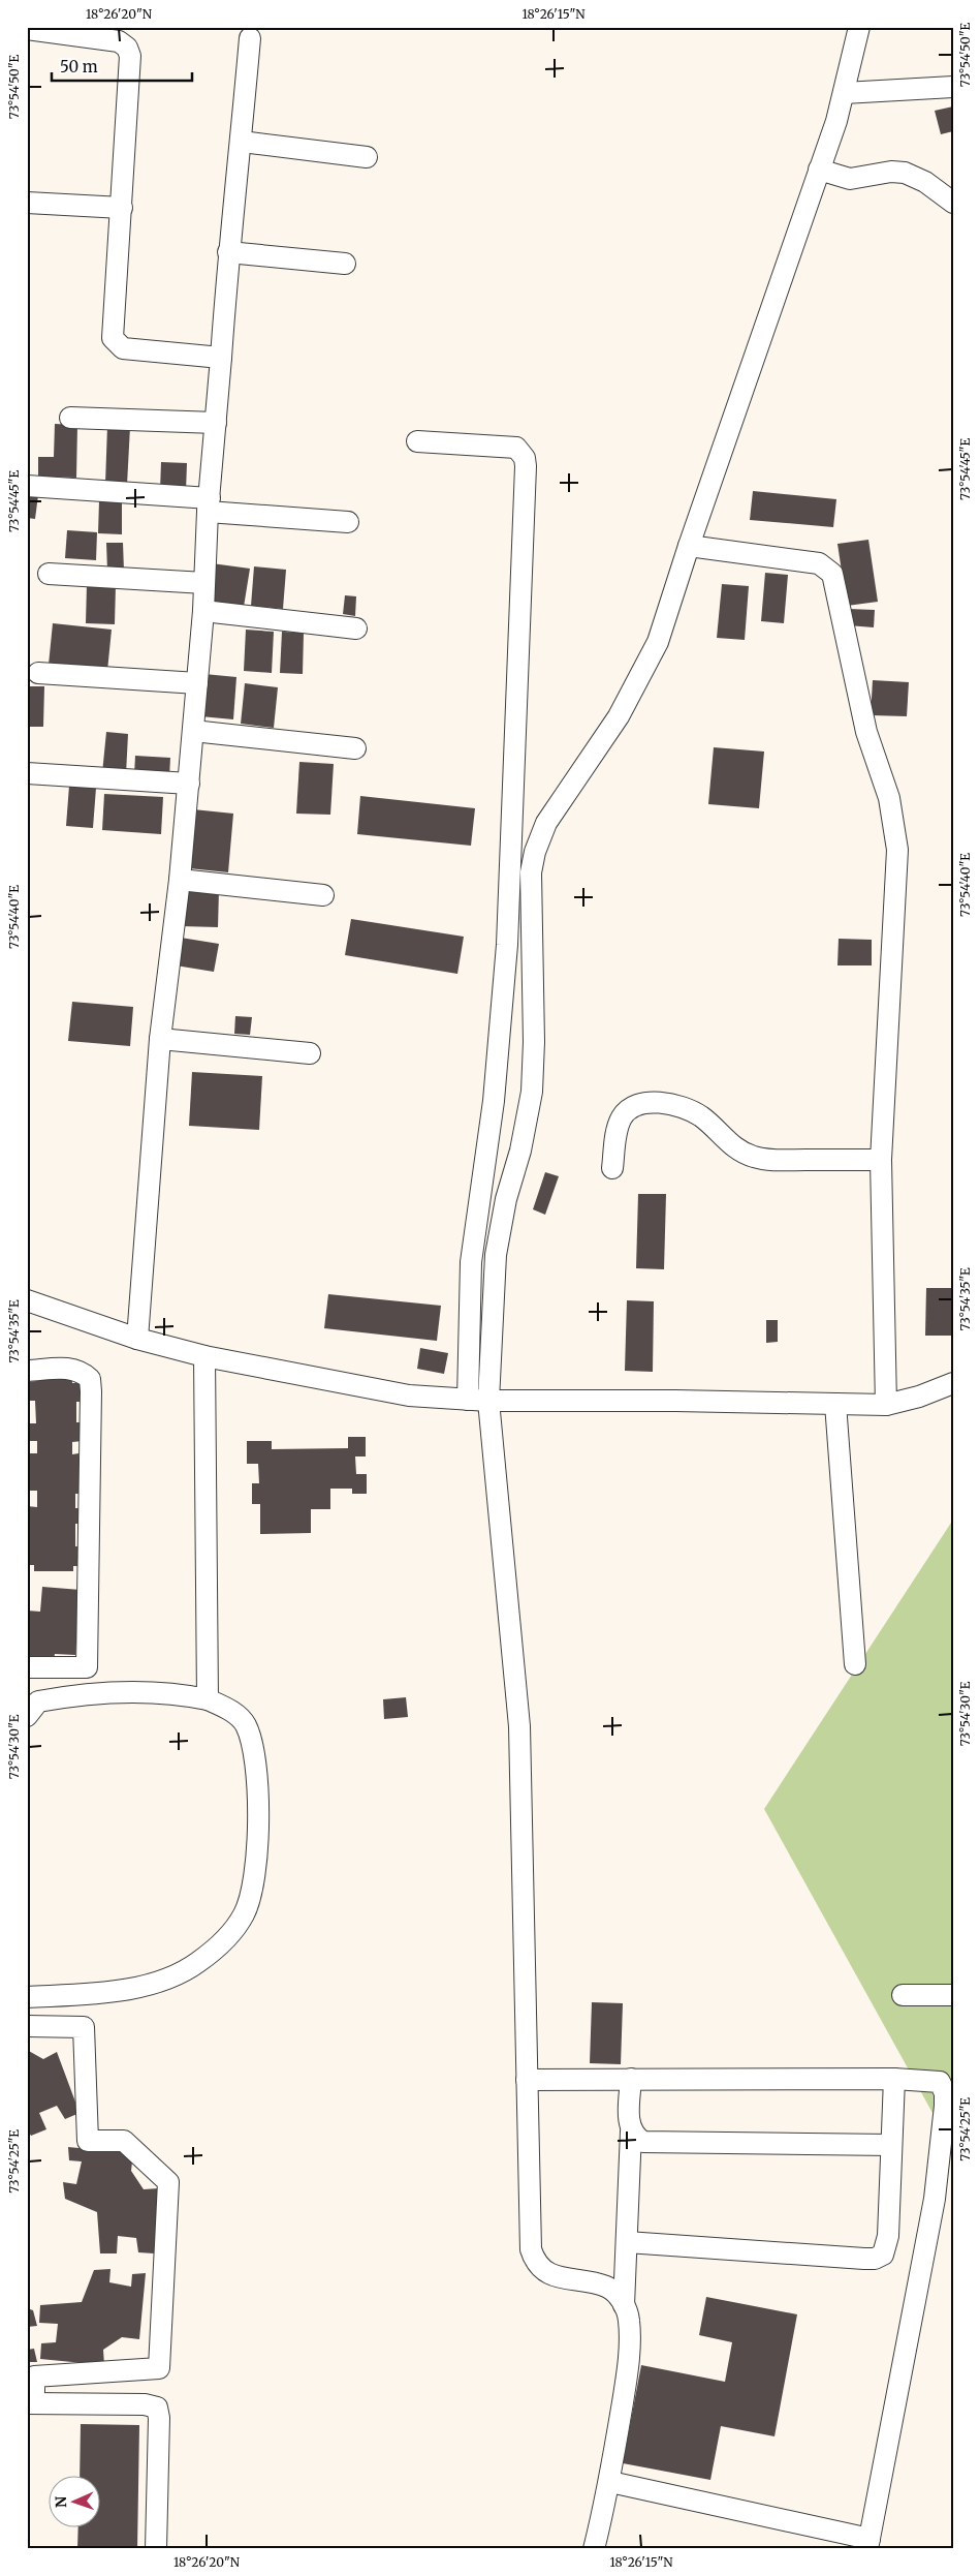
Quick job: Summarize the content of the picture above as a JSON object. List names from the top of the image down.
{
  "scale_bar": "50 m",
  "north": "left",
  "coordinates": [
    "18°26'20\"N",
    "18°26'15\"N",
    "73°54'50\"E",
    "73°54'45\"E",
    "73°54'40\"E",
    "73°54'35\"E",
    "73°54'30\"E",
    "73°54'25\"E"
  ]
}
